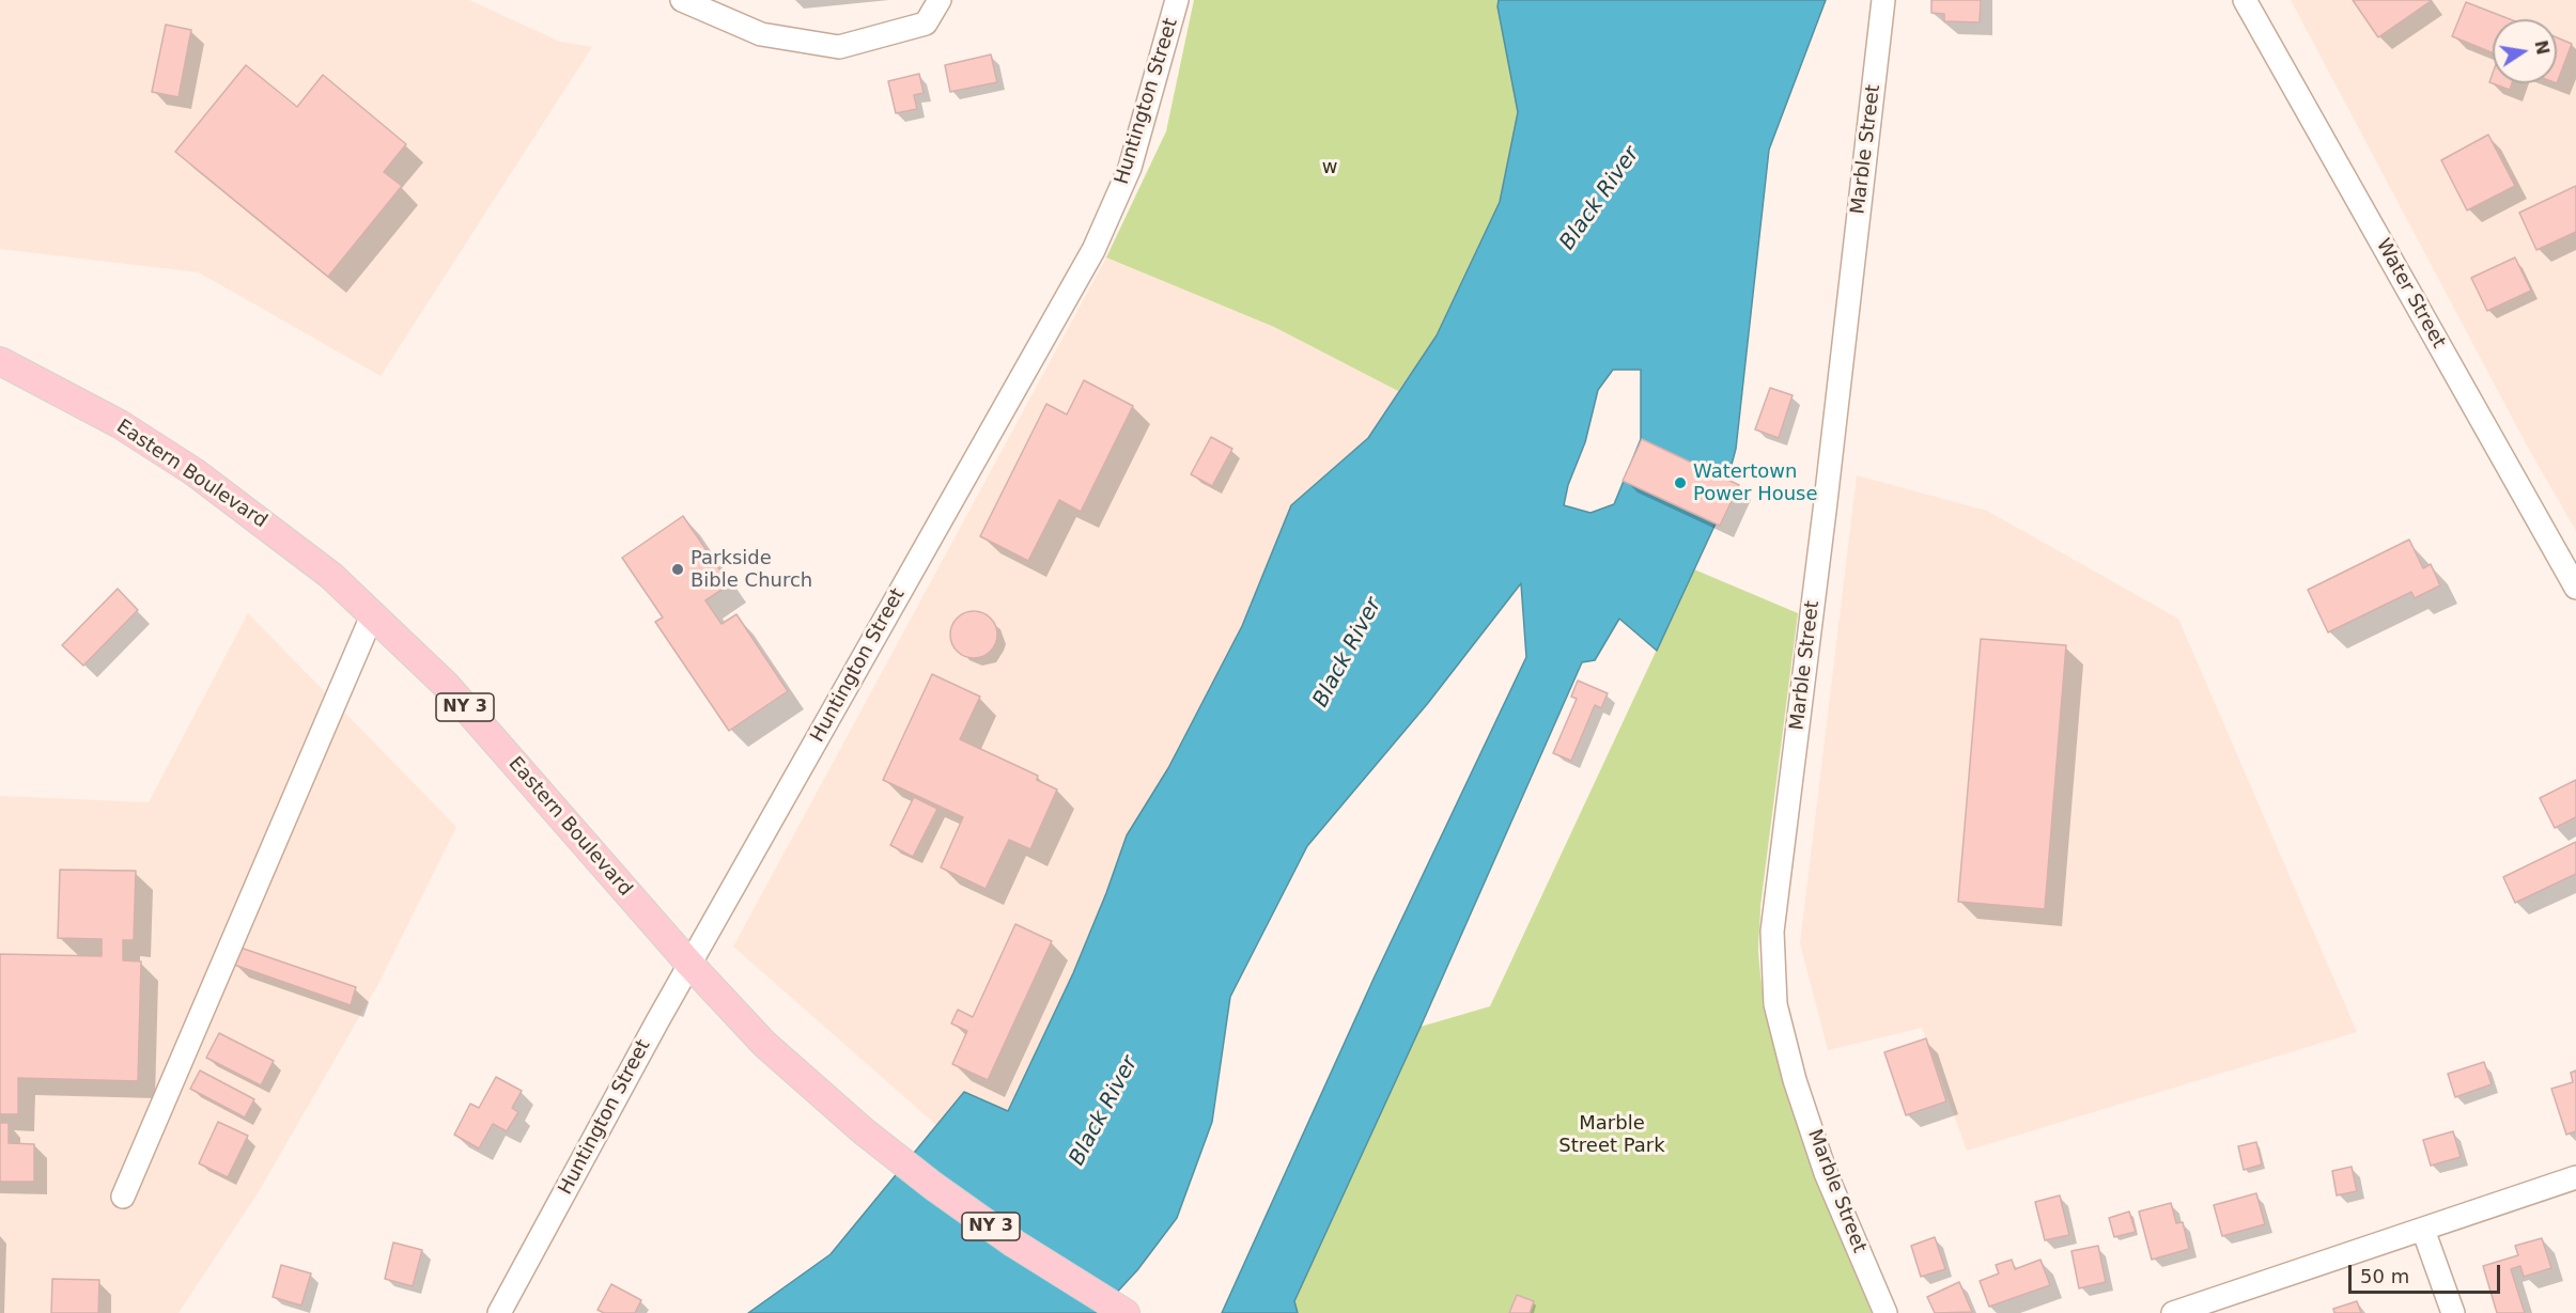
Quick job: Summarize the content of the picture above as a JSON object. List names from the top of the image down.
{
  "streets": {
    "main road": ["Eastern Boulevard", "NY 3"],
    "street": ["Huntington Street", "Marble Street", "Water Street"]
  },
  "crossings": [
    ["Huntington Street", "Eastern Boulevard"]
  ],
  "water": ["Black River"],
  "parks": ["w", "Marble Street Park"],
  "places": ["Watertown Power House", "Parkside Bible Church"],
  "scale_bar": "50 m",
  "north": "right"
}
